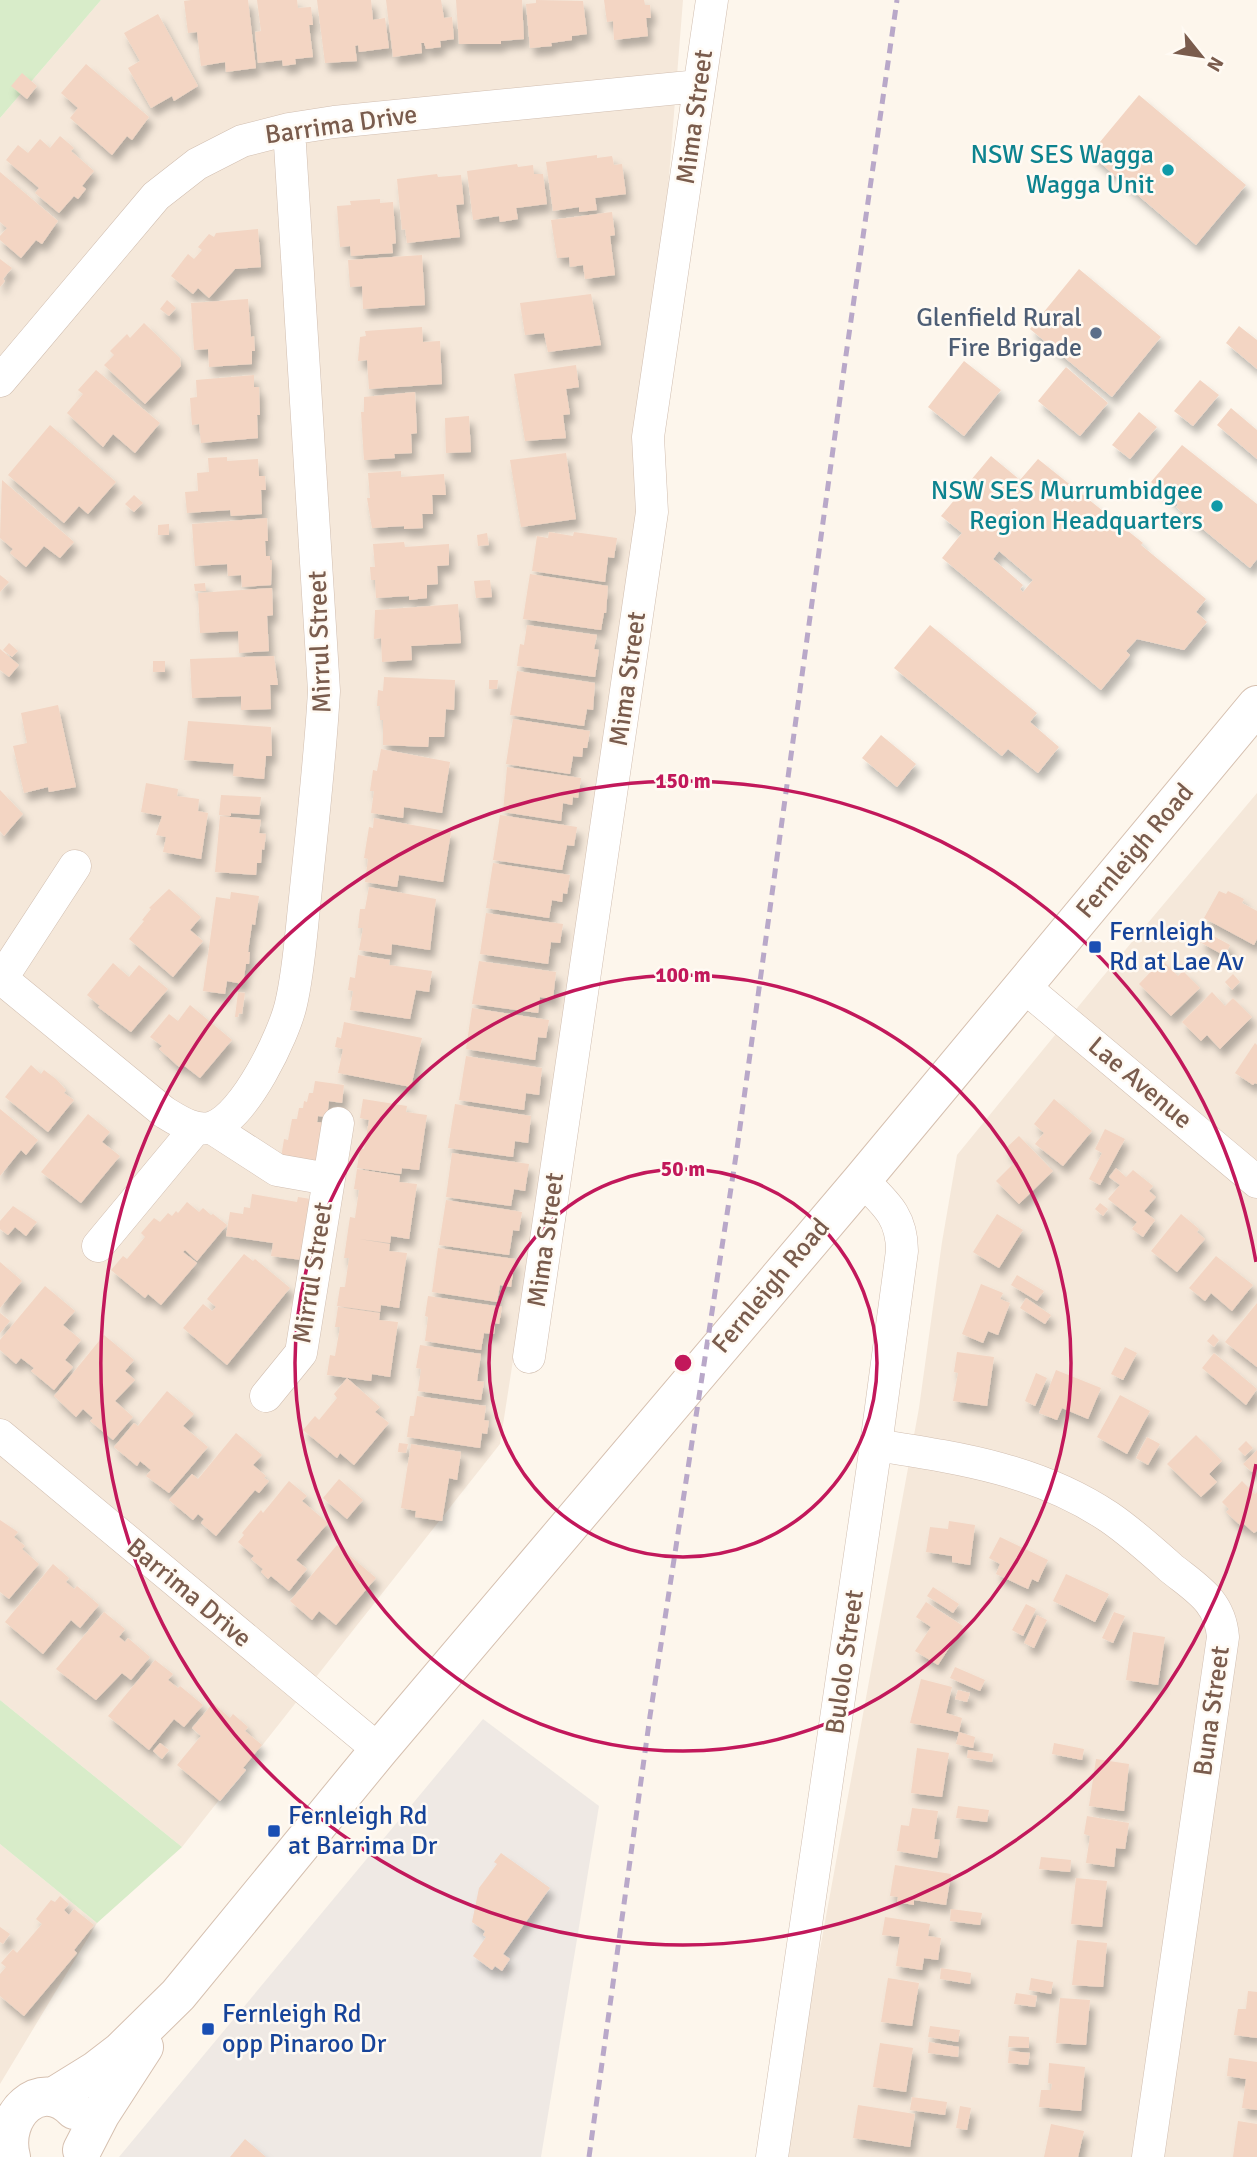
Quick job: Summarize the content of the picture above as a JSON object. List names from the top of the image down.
{
  "streets": {
    "street": [
      "Mima Street",
      "Barrima Drive",
      "Mirrul Street",
      "Fernleigh Road",
      "Lae Avenue",
      "Bulolo Street",
      "Buna Street"
    ]
  },
  "crossings": [
    ["Mima Street", "Barrima Drive"],
    ["Barrima Drive", "Mirrul Street"],
    ["Barrima Drive", "Fernleigh Road"],
    ["Fernleigh Road", "Lae Avenue"],
    ["Fernleigh Road", "Bulolo Street"],
    ["Bulolo Street", "Buna Street"]
  ],
  "places": {
    "other": ["NSW SES Wagga Wagga Unit", "Glenfield Rural Fire Brigade", "NSW SES Murrumbidgee Region Headquarters"],
    "transit": ["Fernleigh Rd at Lae Av", "Fernleigh Rd at Barrima Dr", "Fernleigh Rd opp Pinaroo Dr"]
  },
  "north": "bottom right",
  "rings": ["150 m", "100 m", "50 m"]
}
